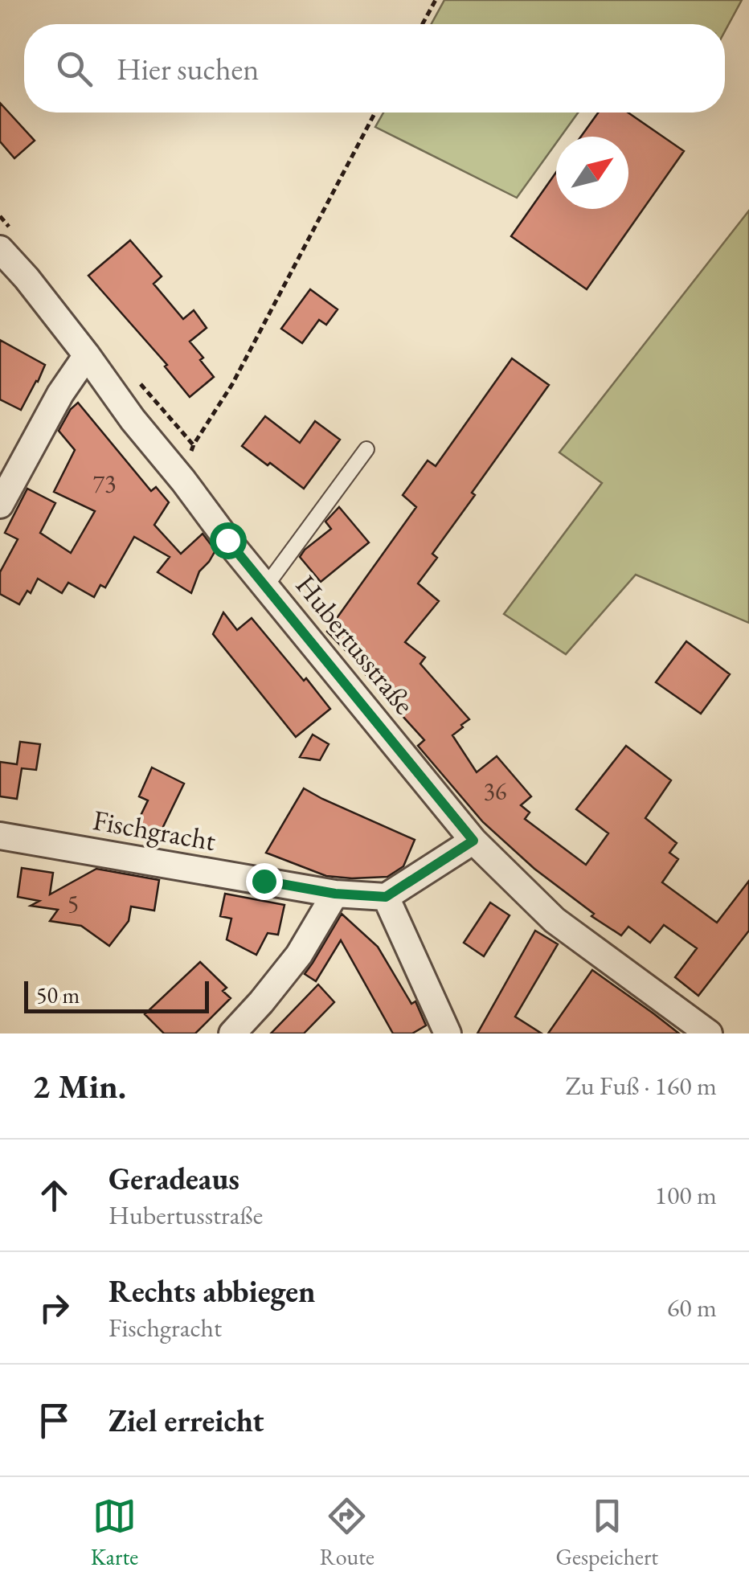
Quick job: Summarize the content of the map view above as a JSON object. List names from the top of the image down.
{
  "streets": {
    "street": ["Hubertusstraße", "Fischgracht"]
  },
  "house_numbers": ["73", "36", "5"],
  "scale_bar": "50 m",
  "north": "top right",
  "page": {
    "search": "Hier suchen",
    "scale": "50 m",
    "heading": ["2 Min.", "Zu Fuß · 160 m"],
    "list": [
      ["Geradeaus", "Hubertusstraße", "100 m"],
      ["Rechts abbiegen", "Fischgracht", "60 m"],
      "Ziel erreicht"
    ],
    "nav": ["Karte", "Route", "Gespeichert"]
  }
}
